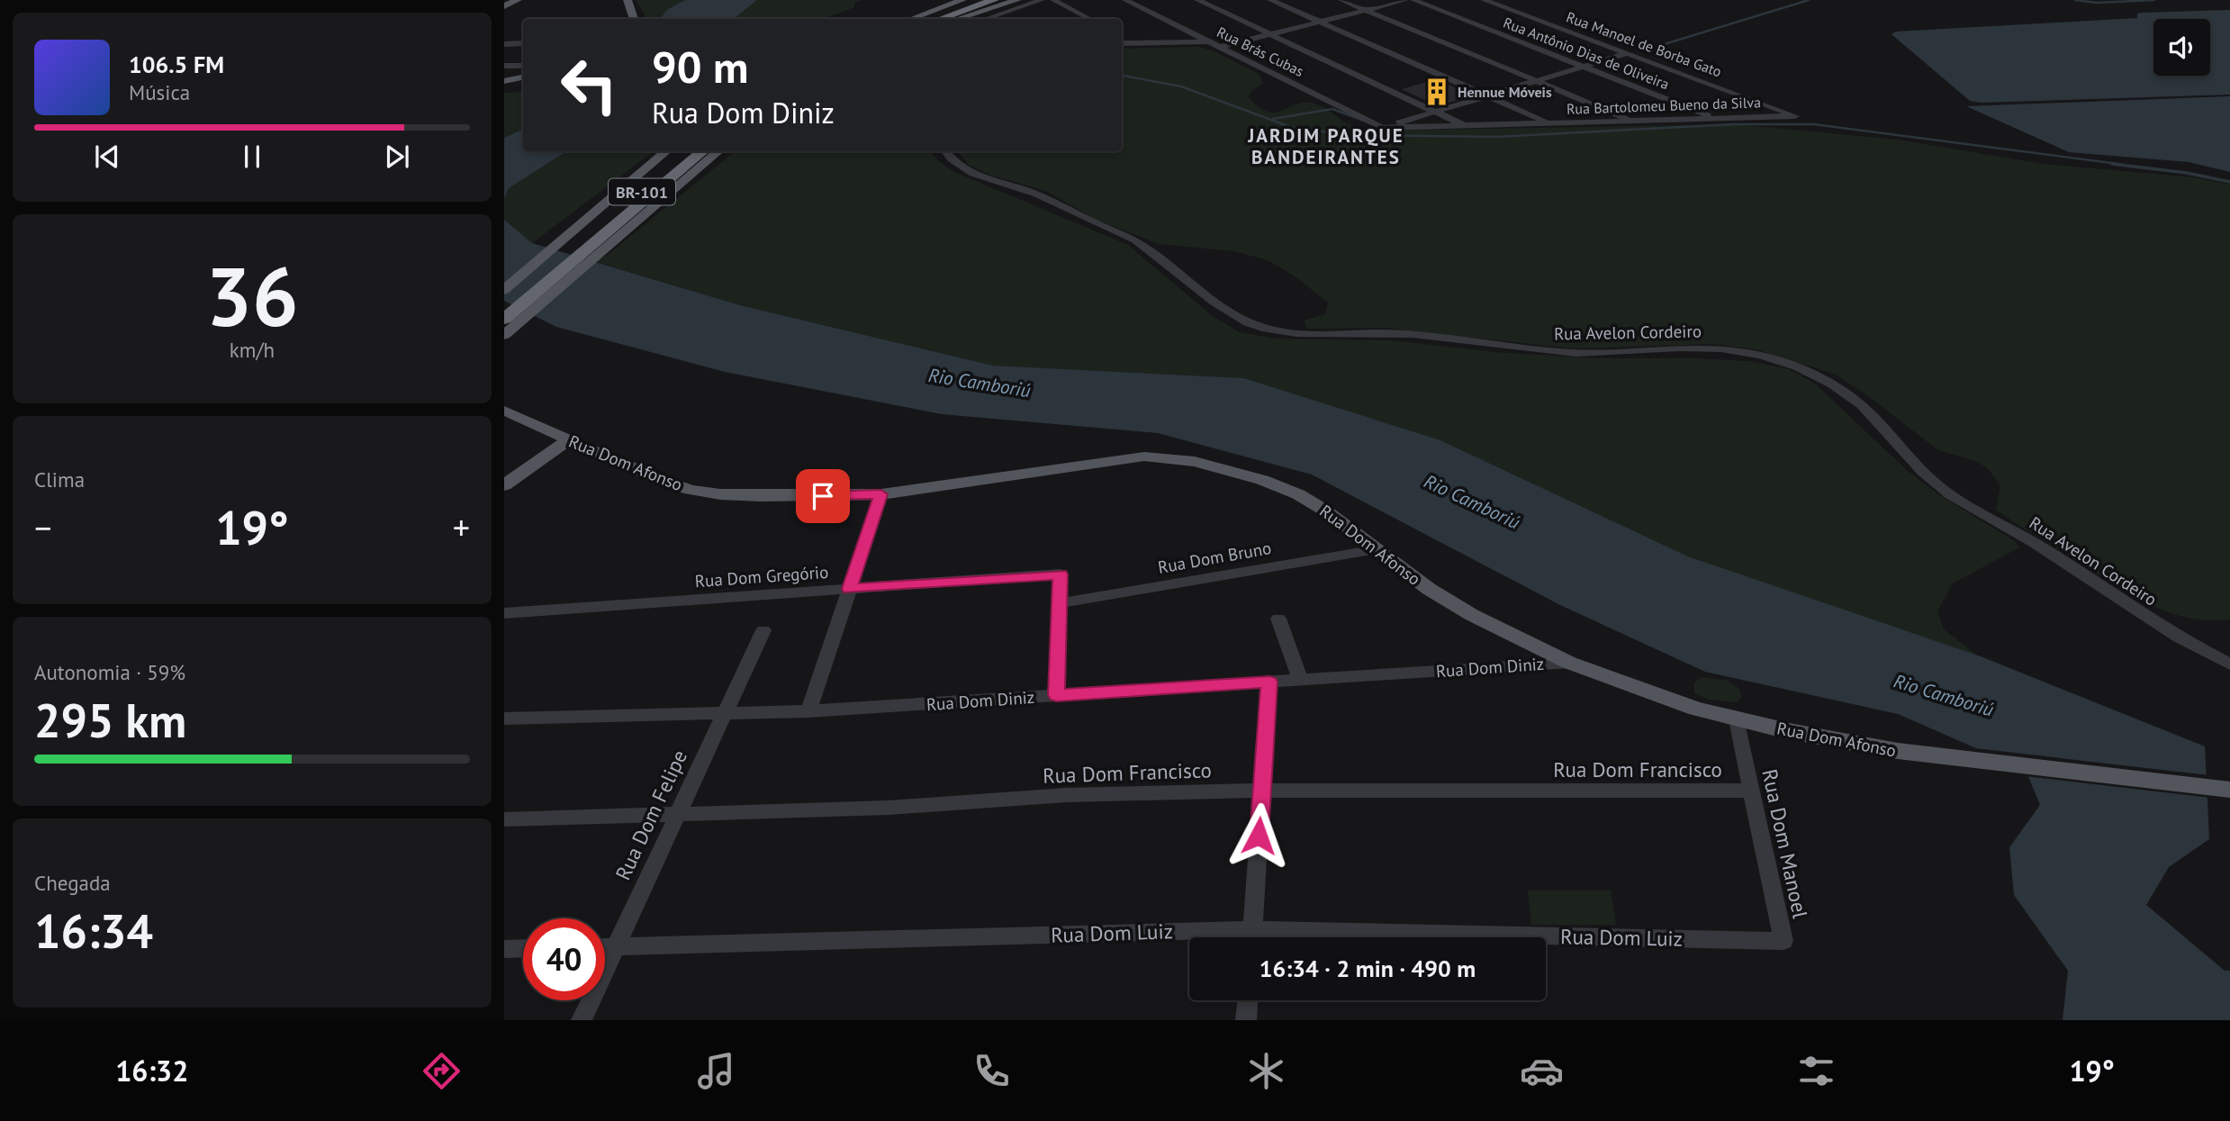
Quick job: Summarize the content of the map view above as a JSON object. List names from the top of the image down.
{
  "streets": {
    "highway": ["BR-101"],
    "main road": ["Rua Dom Afonso"],
    "street": [
      "Rua Manoel de Borba Gato",
      "Rua Brás Cubas",
      "Rua Antônio Dias de Oliveira",
      "Rua Bartolomeu Bueno da Silva",
      "Rua Avelon Cordeiro",
      "Rua Dom Bruno",
      "Rua Dom Gregório",
      "Rua Dom Diniz",
      "Rua Dom Francisco",
      "Rua Dom Felipe",
      "Rua Dom Manoel",
      "Rua Dom Luiz"
    ]
  },
  "crossings": [
    ["Rua Manoel de Borba Gato", "Rua Bartolomeu Bueno da Silva"],
    ["Rua Brás Cubas", "Rua Bartolomeu Bueno da Silva"],
    ["Rua Antônio Dias de Oliveira", "Rua Bartolomeu Bueno da Silva"],
    ["Rua Dom Afonso", "Rua Dom Bruno"],
    ["Rua Dom Afonso", "Rua Dom Diniz"],
    ["Rua Dom Afonso", "Rua Dom Manoel"],
    ["Rua Dom Bruno", "Rua Dom Gregório"],
    ["Rua Dom Diniz", "Rua Dom Felipe"],
    ["Rua Dom Francisco", "Rua Dom Felipe"],
    ["Rua Dom Francisco", "Rua Dom Manoel"],
    ["Rua Dom Felipe", "Rua Dom Luiz"],
    ["Rua Dom Manoel", "Rua Dom Luiz"]
  ],
  "districts": ["JARDIM PARQUE BANDEIRANTES"],
  "water": ["Rio Camboriú"],
  "places": {
    "building": ["Hennue Móveis"]
  },
  "page": {
    "turn": ["90 m", "Rua Dom Diniz"],
    "song": ["106.5 FM", "Música"],
    "tile": [
      ["36", "km/h"],
      "Clima",
      ["Autonomia · 59%", "295 km"],
      ["Chegada", "16:34"]
    ],
    "heat": ["−", "19°", "+"],
    "limit": "40",
    "trip": "16:34 · 2 min · 490 m",
    "tabs": ["16:32", "19°"]
  }
}
